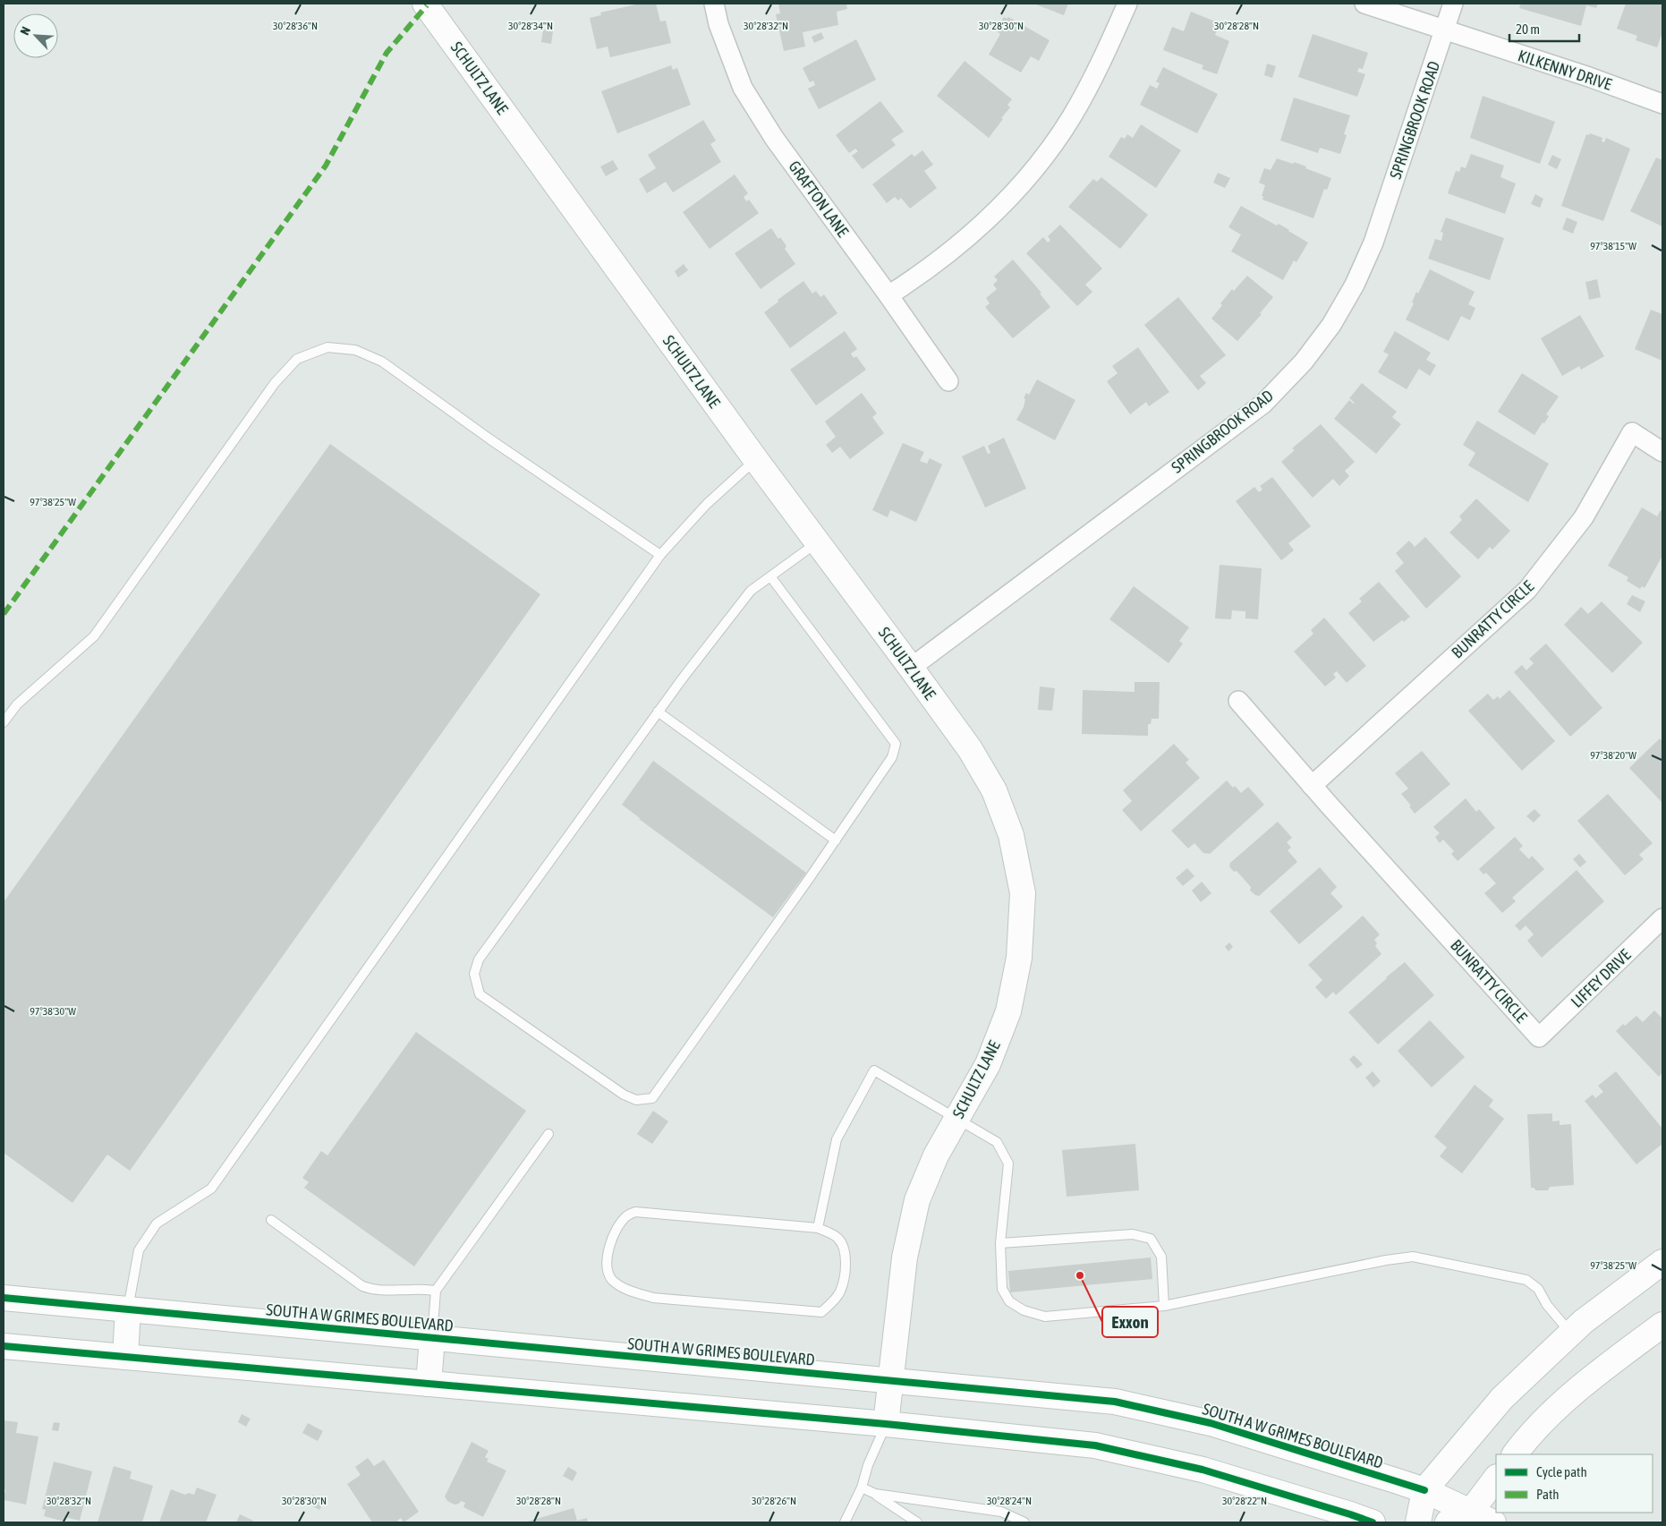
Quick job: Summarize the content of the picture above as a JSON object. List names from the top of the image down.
{
  "streets": {
    "main road": ["SCHULTZ LANE", "SOUTH A W GRIMES BOULEVARD"],
    "street": [
      "KILKENNY DRIVE",
      "SPRINGBROOK ROAD",
      "GRAFTON LANE",
      "BUNRATTY CIRCLE",
      "LIFFEY DRIVE"
    ]
  },
  "crossings": [
    ["KILKENNY DRIVE", "SPRINGBROOK ROAD"],
    ["SCHULTZ LANE", "SPRINGBROOK ROAD"],
    ["SCHULTZ LANE", "SOUTH A W GRIMES BOULEVARD"],
    ["BUNRATTY CIRCLE", "LIFFEY DRIVE"]
  ],
  "places": ["Exxon"],
  "legend": ["Cycle path", "Path"],
  "scale_bar": "20 m",
  "north": "top left",
  "coordinates": [
    "30°28'36\"N",
    "30°28'34\"N",
    "30°28'32\"N",
    "30°28'30\"N",
    "30°28'28\"N",
    "97°38'15\"W",
    "97°38'25\"W",
    "97°38'20\"W",
    "97°38'30\"W",
    "30°28'26\"N",
    "30°28'24\"N",
    "30°28'22\"N"
  ]
}
